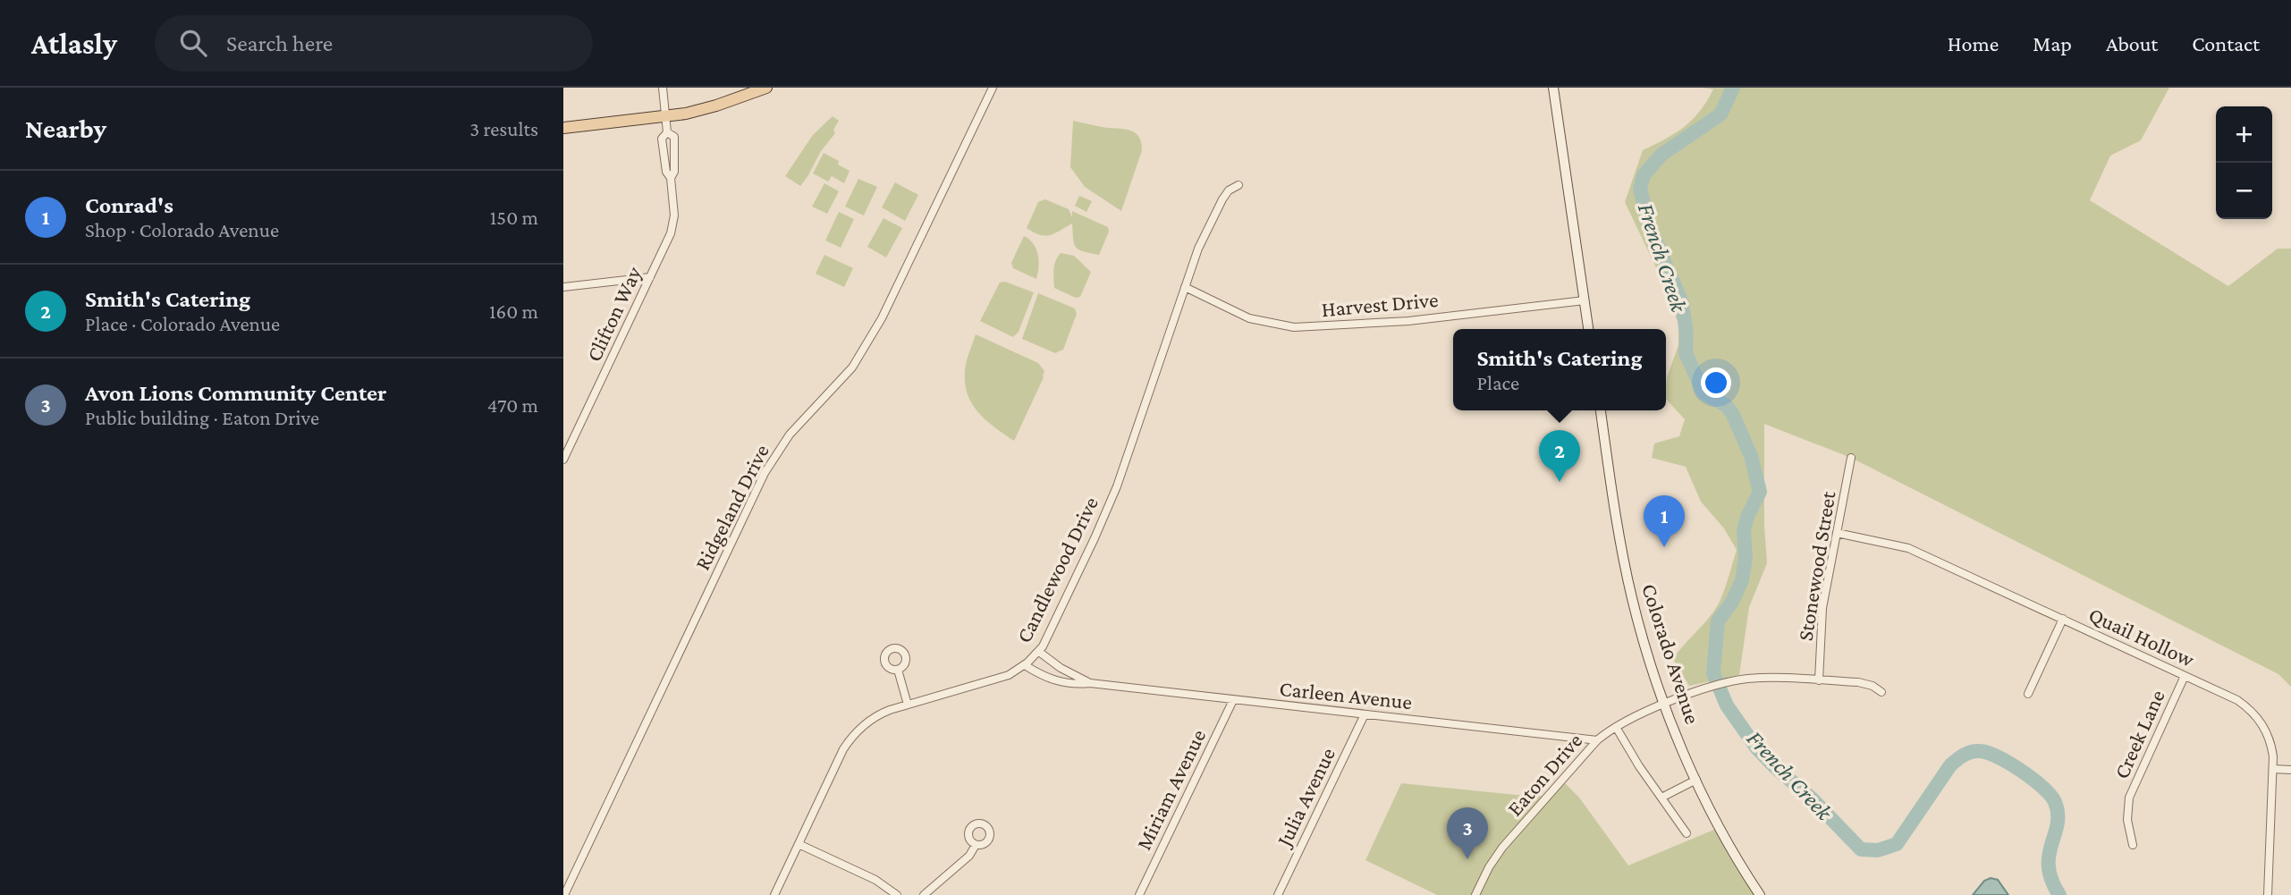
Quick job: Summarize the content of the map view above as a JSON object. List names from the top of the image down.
{
  "streets": {
    "main road": ["Colorado Avenue"],
    "street": [
      "Harvest Drive",
      "Clifton Way",
      "Ridgeland Drive",
      "Stonewood Street",
      "Candlewood Drive",
      "Quail Hollow",
      "Carleen Avenue",
      "Creek Lane",
      "Eaton Drive",
      "Miriam Avenue",
      "Julia Avenue"
    ]
  },
  "crossings": [
    ["Harvest Drive", "Candlewood Drive"],
    ["Stonewood Street", "Quail Hollow"],
    ["Stonewood Street", "Eaton Drive"],
    ["Candlewood Drive", "Carleen Avenue"],
    ["Quail Hollow", "Creek Lane"],
    ["Colorado Avenue", "Eaton Drive"],
    ["Carleen Avenue", "Eaton Drive"],
    ["Carleen Avenue", "Miriam Avenue"],
    ["Carleen Avenue", "Julia Avenue"]
  ],
  "water": ["French Creek"],
  "page": {
    "header": "Atlasly",
    "search": "Search here",
    "nav": [
      "Home",
      "Map",
      "About",
      "Contact"
    ],
    "heading": ["Nearby", "3 results"],
    "map_buttons": ["+", "−"],
    "list": [
      {
        "mark": "1",
        "name": "Conrad's",
        "note": "Shop · Colorado Avenue",
        "value": "150 m"
      },
      {
        "mark": "2",
        "name": "Smith's Catering",
        "note": "Place · Colorado Avenue",
        "value": "160 m"
      },
      {
        "mark": "3",
        "name": "Avon Lions Community Center",
        "note": "Public building · Eaton Drive",
        "value": "470 m"
      }
    ],
    "popup": ["Smith's Catering", "Place"],
    "pins": ["2", "1", "3"]
  }
}
